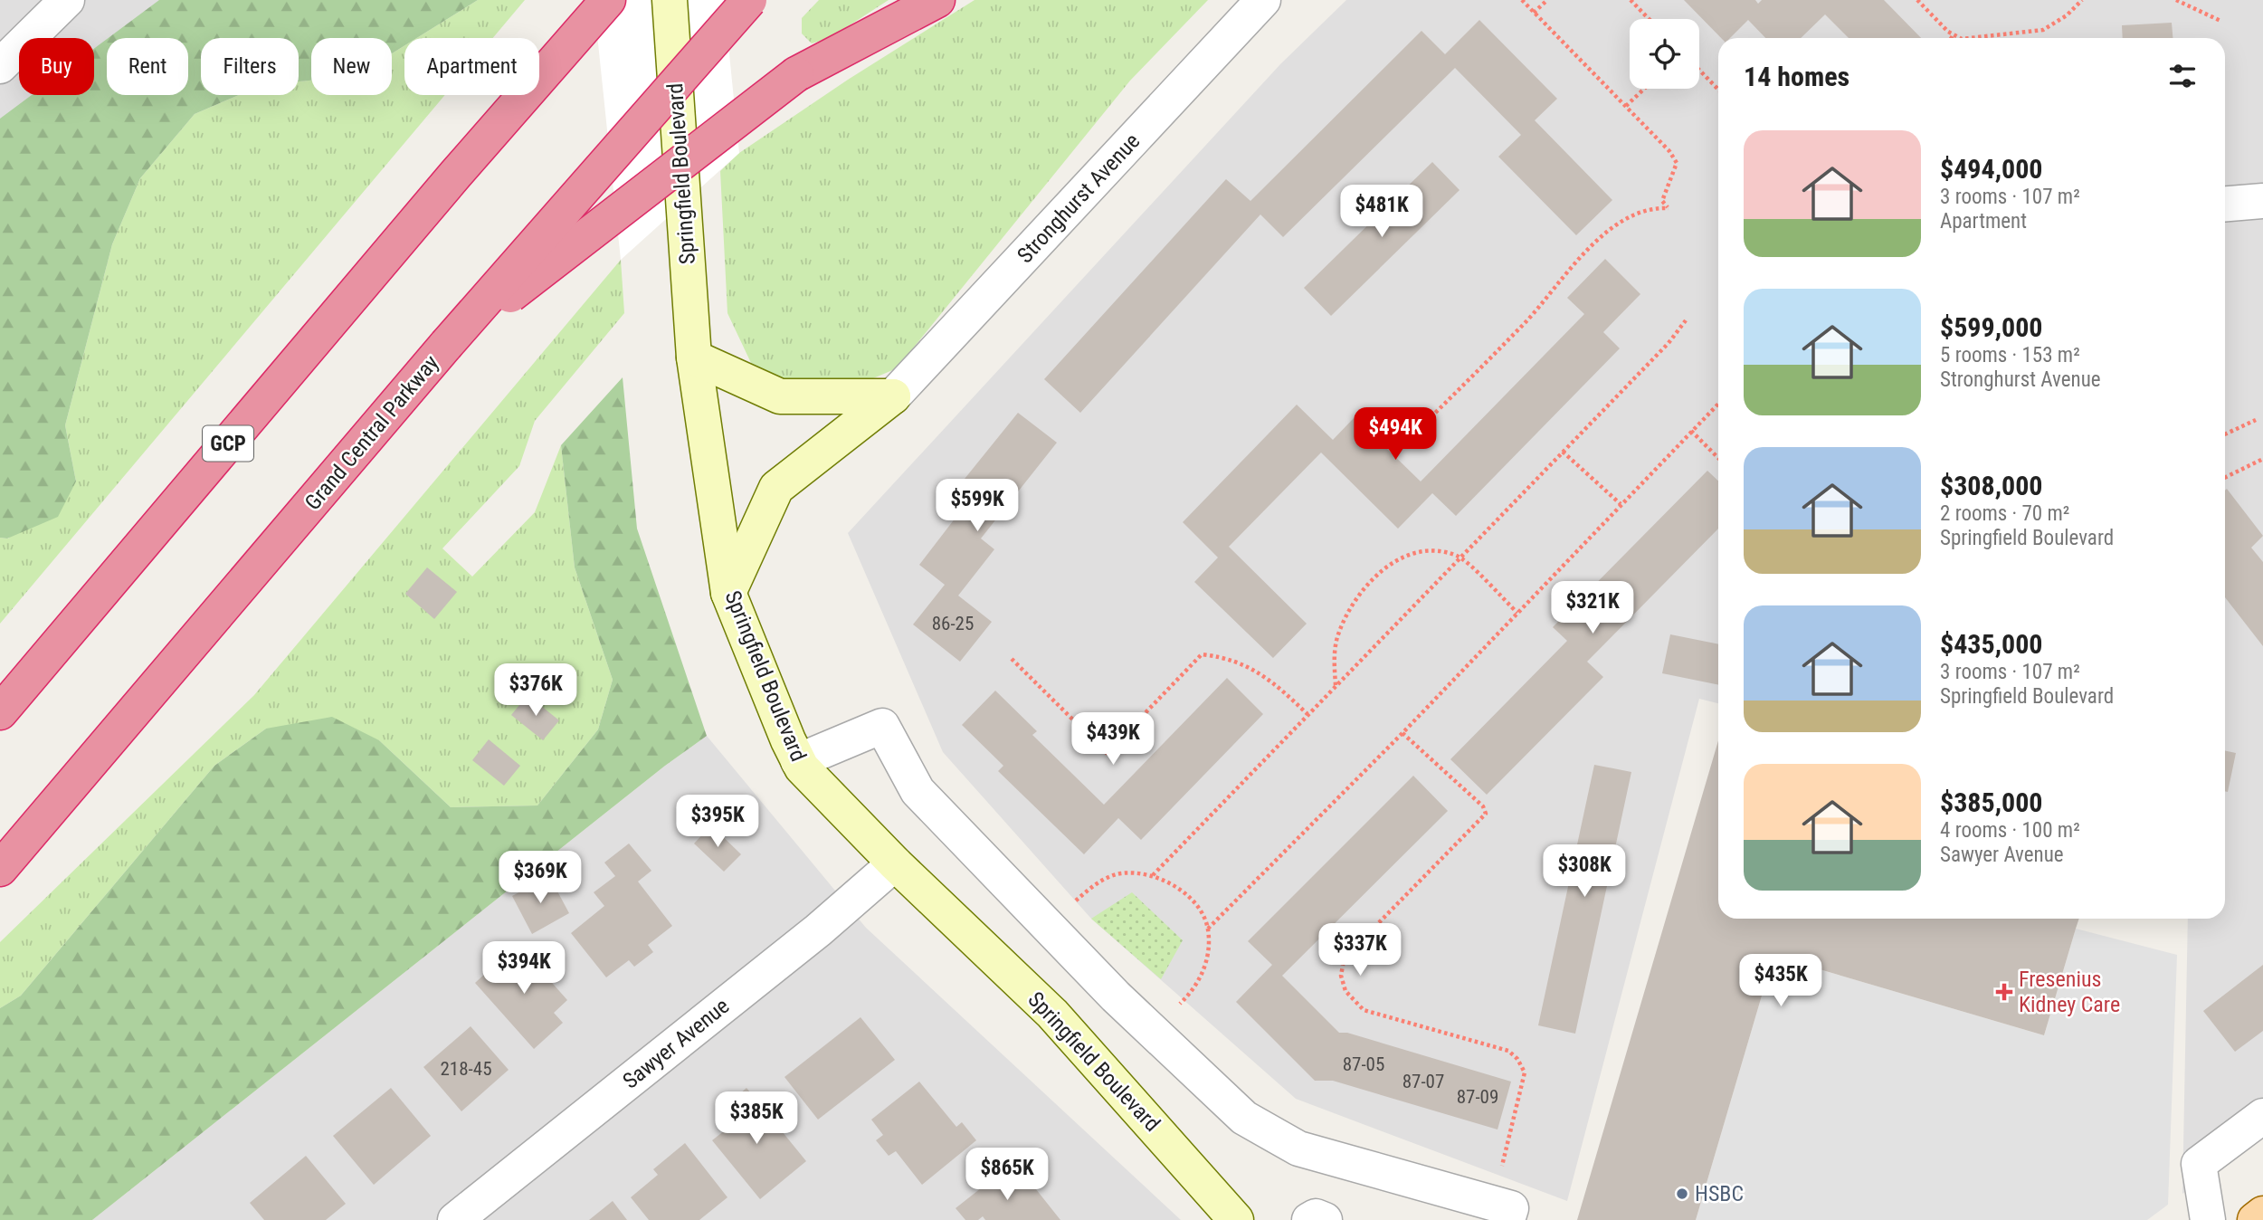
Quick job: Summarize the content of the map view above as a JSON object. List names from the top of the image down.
{
  "streets": {
    "highway": ["Grand Central Parkway", "GCP"],
    "main road": ["Springfield Boulevard"],
    "street": ["Stronghurst Avenue", "Sawyer Avenue"]
  },
  "crossings": [
    ["Springfield Boulevard", "Sawyer Avenue"]
  ],
  "places": {
    "health": ["Fresenius Kidney Care"],
    "other": ["HSBC"]
  },
  "house_numbers": [
    "86-25",
    "87-05",
    "218-45",
    "87-07",
    "87-09"
  ],
  "page": {
    "chip": [
      "Buy",
      "Rent",
      "Filters",
      "New",
      "Apartment"
    ],
    "heading": "14 homes",
    "list": [
      {
        "name": "$494,000",
        "note": "3 rooms · 107 m² · Apartment"
      },
      {
        "name": "$599,000",
        "note": "5 rooms · 153 m² · Stronghurst Avenue"
      },
      {
        "name": "$308,000",
        "note": "2 rooms · 70 m² · Springfield Boulevard"
      },
      {
        "name": "$435,000",
        "note": "3 rooms · 107 m² · Springfield Boulevard"
      },
      {
        "name": "$385,000",
        "note": "4 rooms · 100 m² · Sawyer Avenue"
      }
    ],
    "price": [
      "$481K",
      "$494K",
      "$599K",
      "$321K",
      "$376K",
      "$439K",
      "$395K",
      "$308K",
      "$369K",
      "$337K",
      "$394K",
      "$435K",
      "$385K",
      "$865K"
    ]
  }
}
